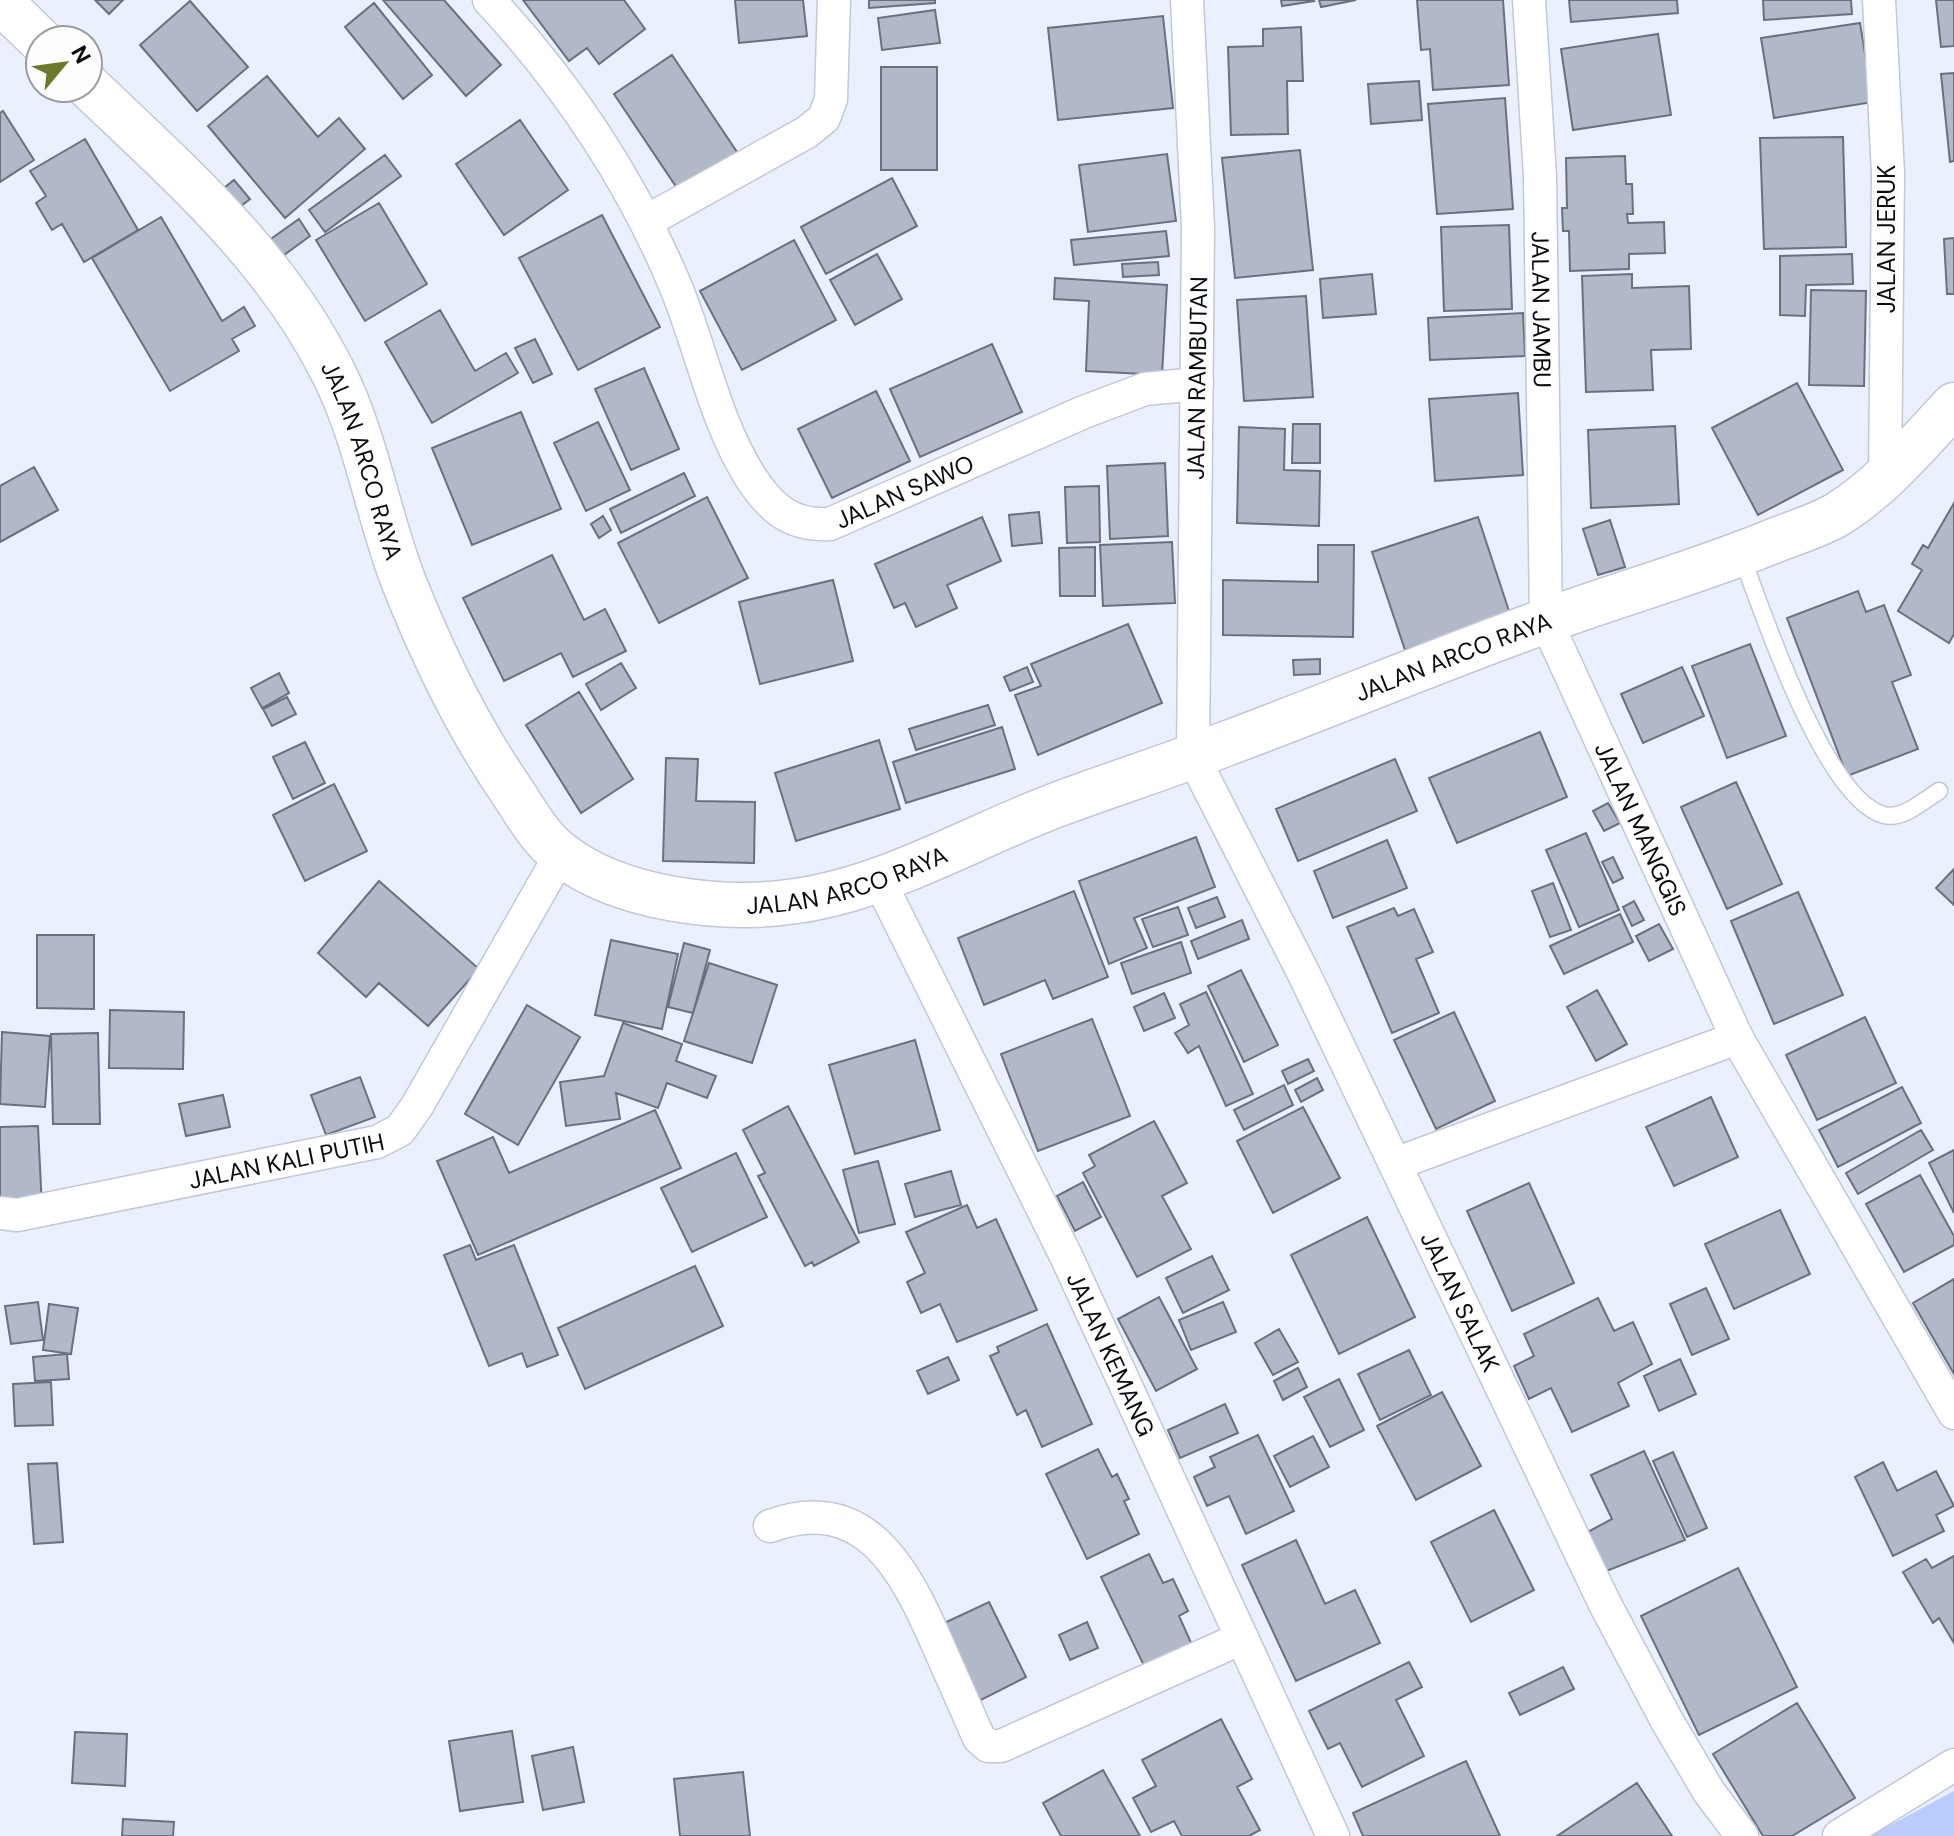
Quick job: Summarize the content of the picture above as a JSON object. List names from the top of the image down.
{
  "streets": {
    "main road": ["JALAN ARCO RAYA"],
    "street": [
      "JALAN JERUK",
      "JALAN JAMBU",
      "JALAN RAMBUTAN",
      "JALAN SAWO",
      "JALAN MANGGIS",
      "JALAN KALI PUTIH",
      "JALAN SALAK",
      "JALAN KEMANG"
    ]
  },
  "crossings": [
    ["JALAN JERUK", "JALAN ARCO RAYA"],
    ["JALAN JAMBU", "JALAN ARCO RAYA"],
    ["JALAN JAMBU", "JALAN MANGGIS"],
    ["JALAN RAMBUTAN", "JALAN ARCO RAYA"],
    ["JALAN RAMBUTAN", "JALAN SAWO"],
    ["JALAN RAMBUTAN", "JALAN SALAK"],
    ["JALAN ARCO RAYA", "JALAN MANGGIS"],
    ["JALAN ARCO RAYA", "JALAN KALI PUTIH"],
    ["JALAN ARCO RAYA", "JALAN SALAK"],
    ["JALAN ARCO RAYA", "JALAN KEMANG"]
  ],
  "north": "top right"
}
